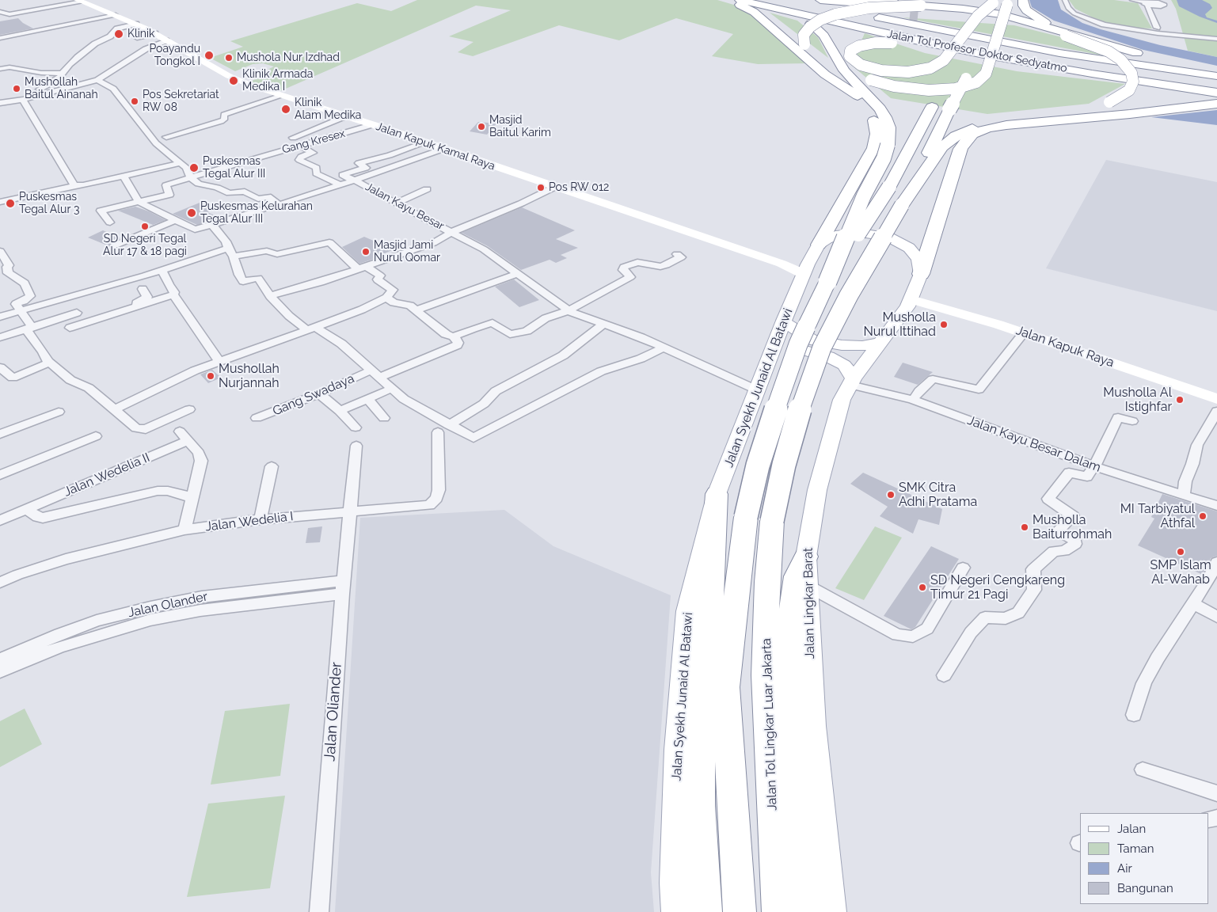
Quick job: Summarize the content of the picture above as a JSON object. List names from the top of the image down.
{
  "streets": {
    "highway": ["Jalan Tol Profesor Doktor Sedyatmo", "Jalan Tol Lingkar Luar Jakarta"],
    "main road": [
      "Jalan Kapuk Kamal Raya",
      "Jalan Kapuk Raya",
      "Jalan Syekh Junaid Al Batawi",
      "Jalan Lingkar Barat"
    ],
    "street": [
      "Gang Kresex",
      "Jalan Kayu Besar",
      "Gang Swadaya",
      "Jalan Kayu Besar Dalam",
      "Jalan Wedelia II",
      "Jalan Wedelia I",
      "Jalan Olander",
      "Jalan Oliander"
    ]
  },
  "crossings": [
    ["Gang Kresex", "Jalan Kapuk Kamal Raya"],
    ["Gang Kresex", "Jalan Kayu Besar"],
    ["Jalan Kapuk Kamal Raya", "Jalan Kapuk Raya"],
    ["Jalan Kapuk Kamal Raya", "Jalan Syekh Junaid Al Batawi"],
    ["Jalan Kapuk Kamal Raya", "Jalan Lingkar Barat"],
    ["Jalan Kayu Besar", "Jalan Syekh Junaid Al Batawi"],
    ["Jalan Kapuk Raya", "Jalan Syekh Junaid Al Batawi"],
    ["Jalan Kapuk Raya", "Jalan Lingkar Barat"],
    ["Jalan Syekh Junaid Al Batawi", "Jalan Lingkar Barat"],
    ["Jalan Kayu Besar Dalam", "Jalan Lingkar Barat"],
    ["Jalan Wedelia II", "Jalan Wedelia I"],
    ["Jalan Wedelia I", "Jalan Oliander"],
    ["Jalan Olander", "Jalan Oliander"]
  ],
  "places": [
    "Klinik",
    "Poayandu Tongkol I",
    "Mushola Nur Izdhad",
    "Klinik Armada Medika I",
    "Mushollah Baitul Ainanah",
    "Pos Sekretariat RW 08",
    "Klinik Alam Medika",
    "Masjid Baitul Karim",
    "Puskesmas Tegal Alur III",
    "Pos RW 012",
    "Puskesmas Tegal Alur 3",
    "Puskesmas Kelurahan Tegal Alur III",
    "SD Negeri Tegal Alur 17 & 18 pagi",
    "Masjid Jami Nurul Qomar",
    "Musholla Nurul Ittihad",
    "Mushollah Nurjannah",
    "Musholla Al Istighfar",
    "SMK Citra Adhi Pratama",
    "MI Tarbiyatul Athfal",
    "Musholla Baiturrohmah",
    "SMP Islam Al-Wahab",
    "SD Negeri Cengkareng Timur 21 Pagi"
  ],
  "legend": [
    "Jalan",
    "Taman",
    "Air",
    "Bangunan"
  ]
}
